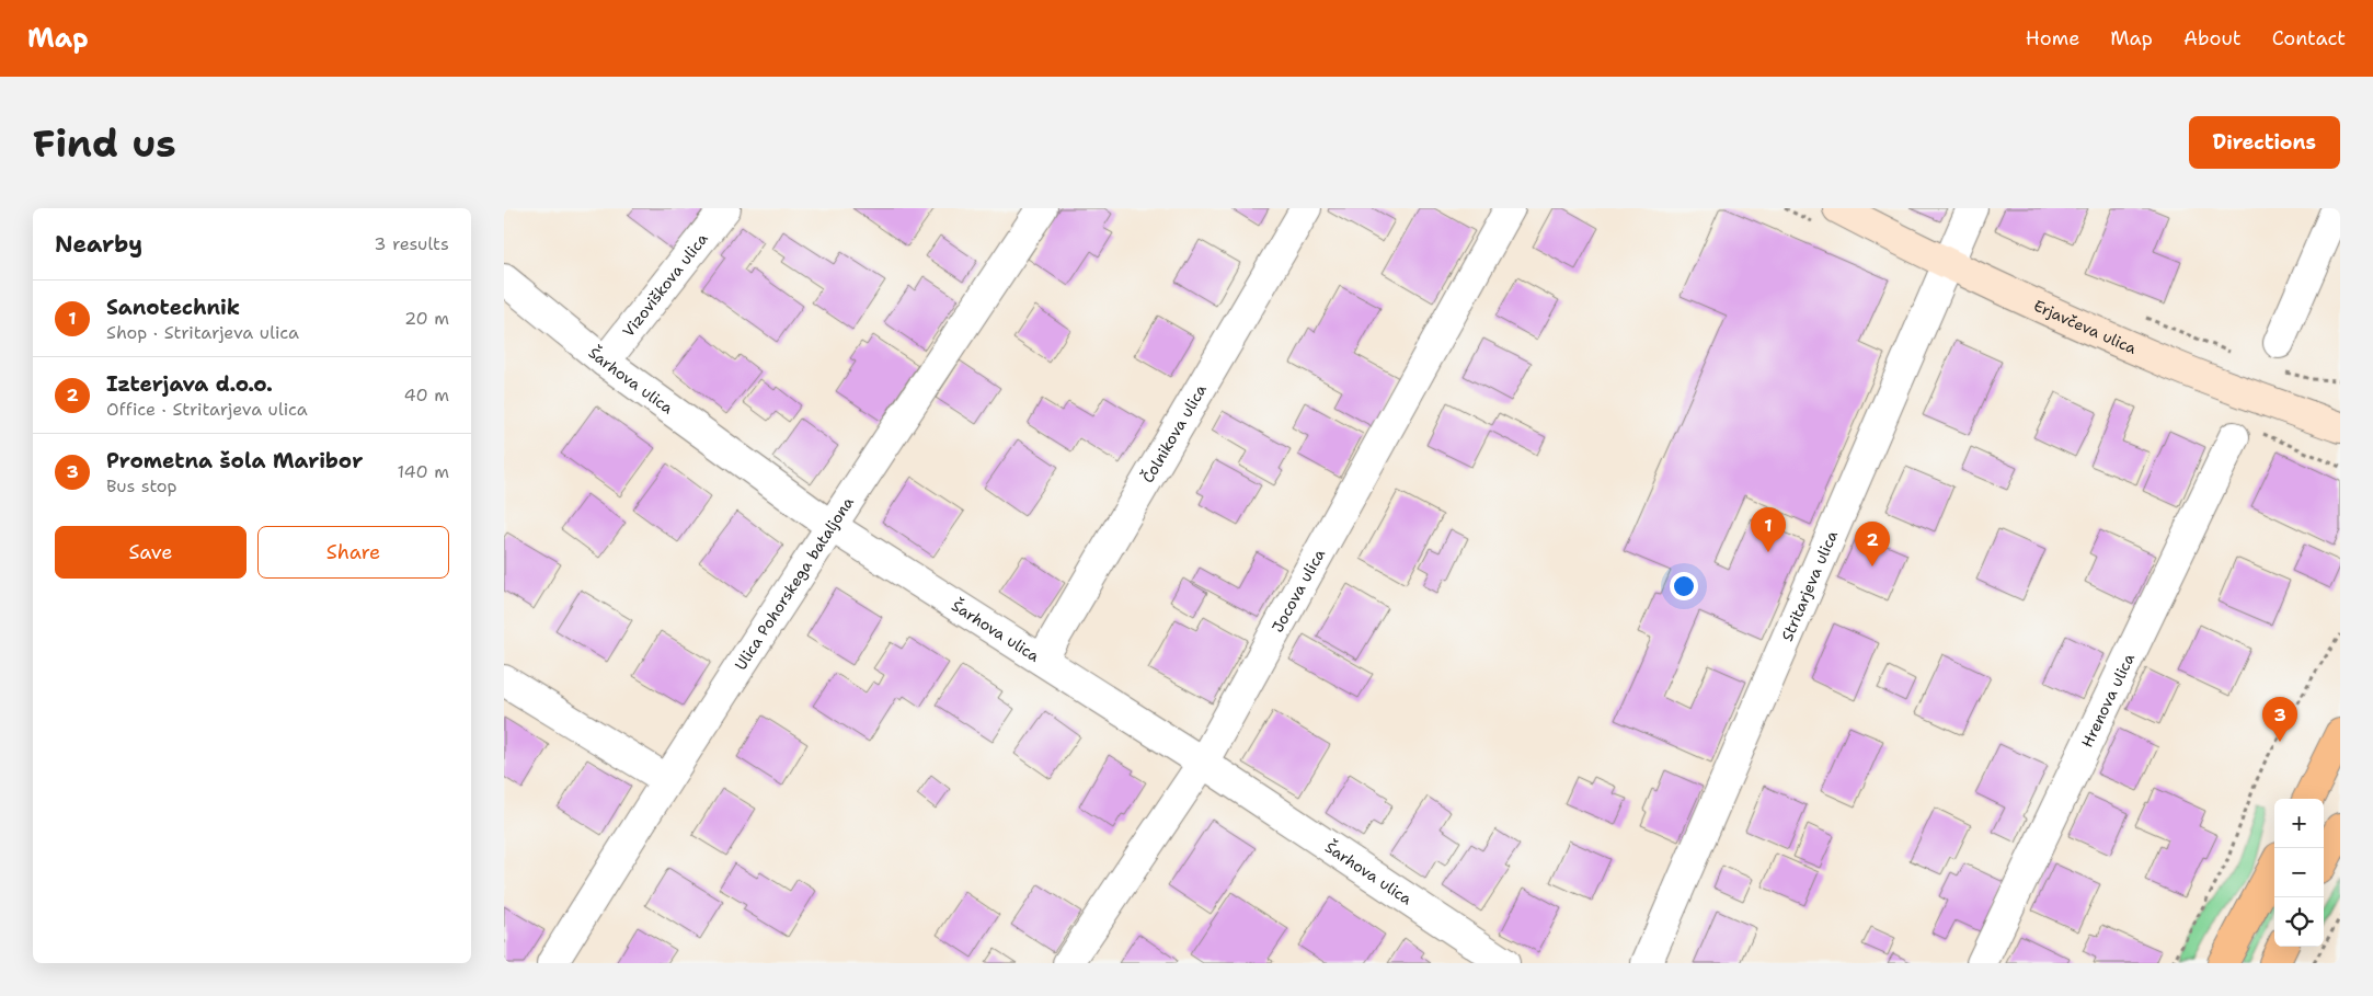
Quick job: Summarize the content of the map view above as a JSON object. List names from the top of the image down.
{
  "streets": {
    "street": [
      "Vizoviškova ulica",
      "Erjavčeva ulica",
      "Šarhova ulica",
      "Čolnikova ulica",
      "Ulica Pohorskega bataljona",
      "Stritarjeva ulica",
      "Jocova ulica",
      "Hrenova ulica"
    ]
  },
  "crossings": [
    ["Vizoviškova ulica", "Šarhova ulica"],
    ["Erjavčeva ulica", "Stritarjeva ulica"],
    ["Šarhova ulica", "Čolnikova ulica"],
    ["Šarhova ulica", "Ulica Pohorskega bataljona"],
    ["Šarhova ulica", "Jocova ulica"]
  ],
  "page": {
    "header": "Map",
    "nav": [
      "Home",
      "Map",
      "About",
      "Contact"
    ],
    "buttons": [
      "Directions",
      ["Save", "Share"]
    ],
    "title": "Find us",
    "heading": ["Nearby", "3 results"],
    "list": [
      {
        "mark": "1",
        "name": "Sanotechnik",
        "note": "Shop · Stritarjeva ulica",
        "value": "20 m"
      },
      {
        "mark": "2",
        "name": "Izterjava d.o.o.",
        "note": "Office · Stritarjeva ulica",
        "value": "40 m"
      },
      {
        "mark": "3",
        "name": "Prometna šola Maribor",
        "note": "Bus stop",
        "value": "140 m"
      }
    ],
    "pins": ["1", "2", "3"],
    "map_buttons": ["+", "−"]
  }
}
